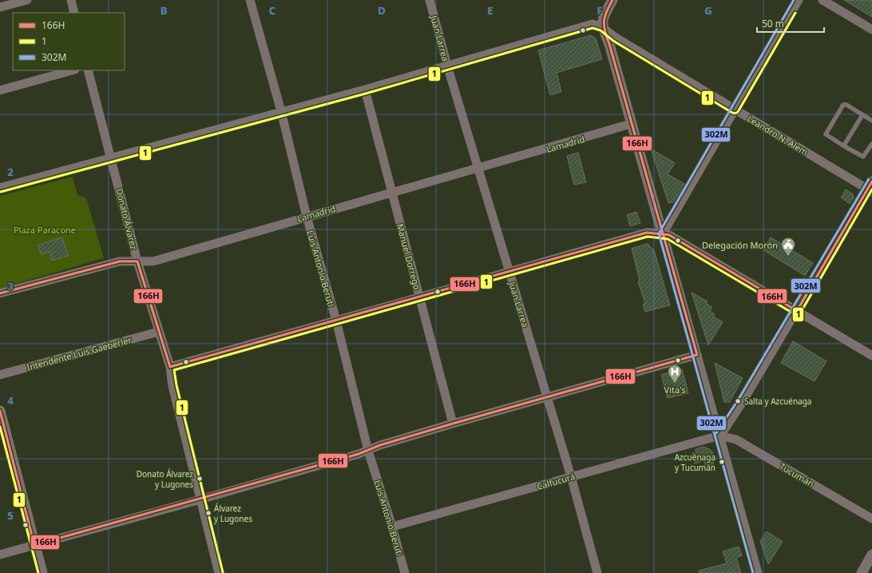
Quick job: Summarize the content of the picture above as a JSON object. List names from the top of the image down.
{
  "streets": {
    "street": [
      "Juan Larrea",
      "Leandro N. Alem",
      "Lamadrid",
      "Donato Álvarez",
      "Manuel Dorrego",
      "Luis Antonio Beruti",
      "Intendente Luis Gaeberler",
      "Tucumán",
      "Calfucurá"
    ]
  },
  "crossings": [
    ["Juan Larrea", "Lamadrid"],
    ["Juan Larrea", "Calfucurá"],
    ["Lamadrid", "Donato Álvarez"],
    ["Lamadrid", "Manuel Dorrego"],
    ["Lamadrid", "Luis Antonio Beruti"],
    ["Donato Álvarez", "Intendente Luis Gaeberler"],
    ["Luis Antonio Beruti", "Calfucurá"],
    ["Tucumán", "Calfucurá"]
  ],
  "parks": ["Plaza Paracone"],
  "places": {
    "public building": ["Delegación Morón"],
    "hospital": ["Vita's"],
    "other": [
      "Salta y Azcuénaga",
      "Azcuénaga y Tucumán",
      "Donato Álvarez y Lugones",
      "Álvarez y Lugones"
    ]
  },
  "lines": ["transit line 166H", "transit line 302M", "transit line 1"],
  "legend": ["166H", "1", "302M"],
  "scale_bar": "50 m",
  "grid": {
    "columns": [
      "B",
      "C",
      "D",
      "E",
      "F",
      "G"
    ],
    "rows": [
      "2",
      "3",
      "4",
      "5"
    ]
  }
}
